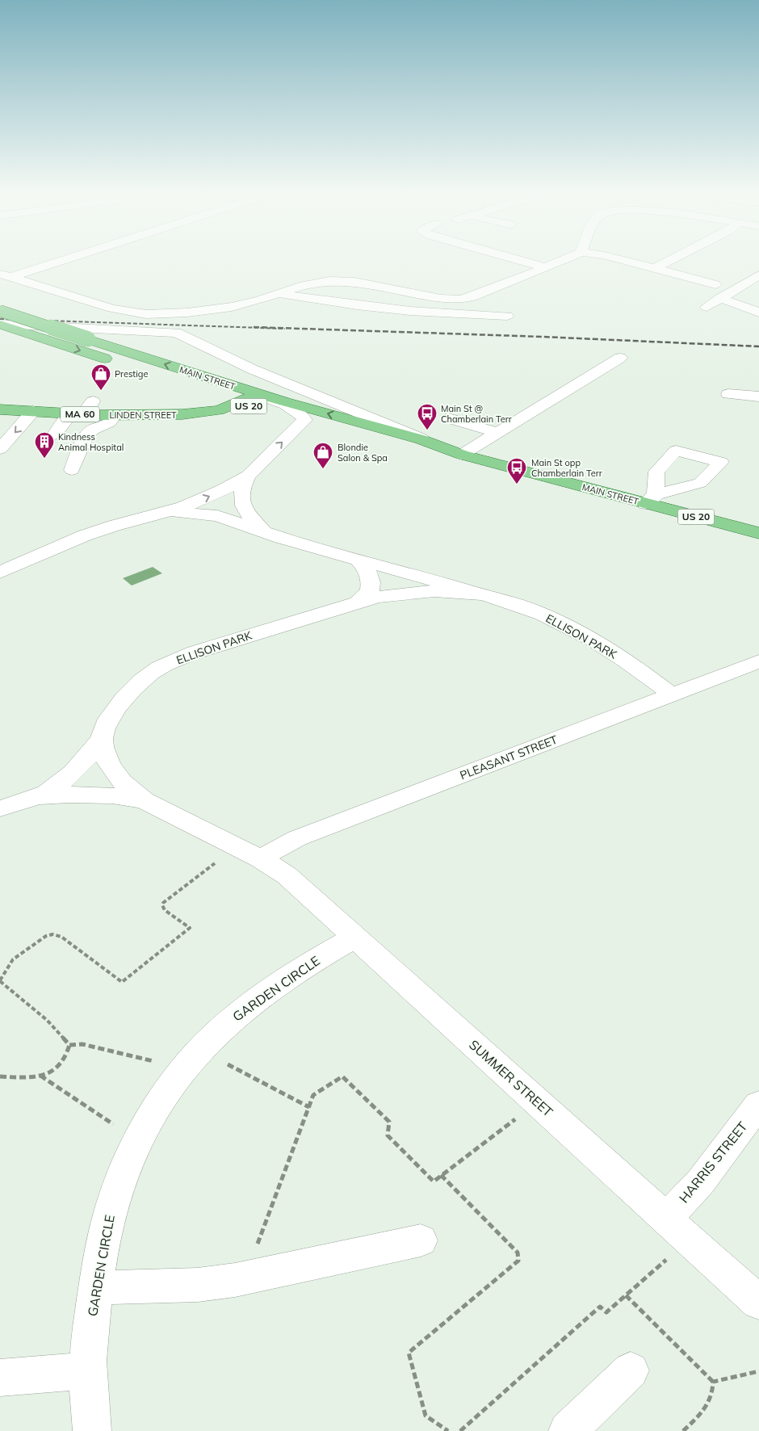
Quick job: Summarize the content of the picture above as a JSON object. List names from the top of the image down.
{
  "streets": {
    "main road": [
      "MAIN STREET",
      "US 20",
      "MA 60",
      "LINDEN STREET"
    ],
    "street": [
      "ELLISON PARK",
      "PLEASANT STREET",
      "GARDEN CIRCLE",
      "SUMMER STREET",
      "HARRIS STREET"
    ]
  },
  "crossings": [
    ["MAIN STREET", "LINDEN STREET"],
    ["MAIN STREET", "ELLISON PARK"],
    ["ELLISON PARK", "PLEASANT STREET"],
    ["ELLISON PARK", "SUMMER STREET"],
    ["PLEASANT STREET", "SUMMER STREET"],
    ["GARDEN CIRCLE", "SUMMER STREET"],
    ["SUMMER STREET", "HARRIS STREET"]
  ],
  "places": {
    "shop": ["Prestige", "Blondie Salon & Spa"],
    "bus stop": ["Main St @ Chamberlain Terr", "Main St opp Chamberlain Terr"],
    "building": ["Kindness Animal Hospital"]
  }
}
